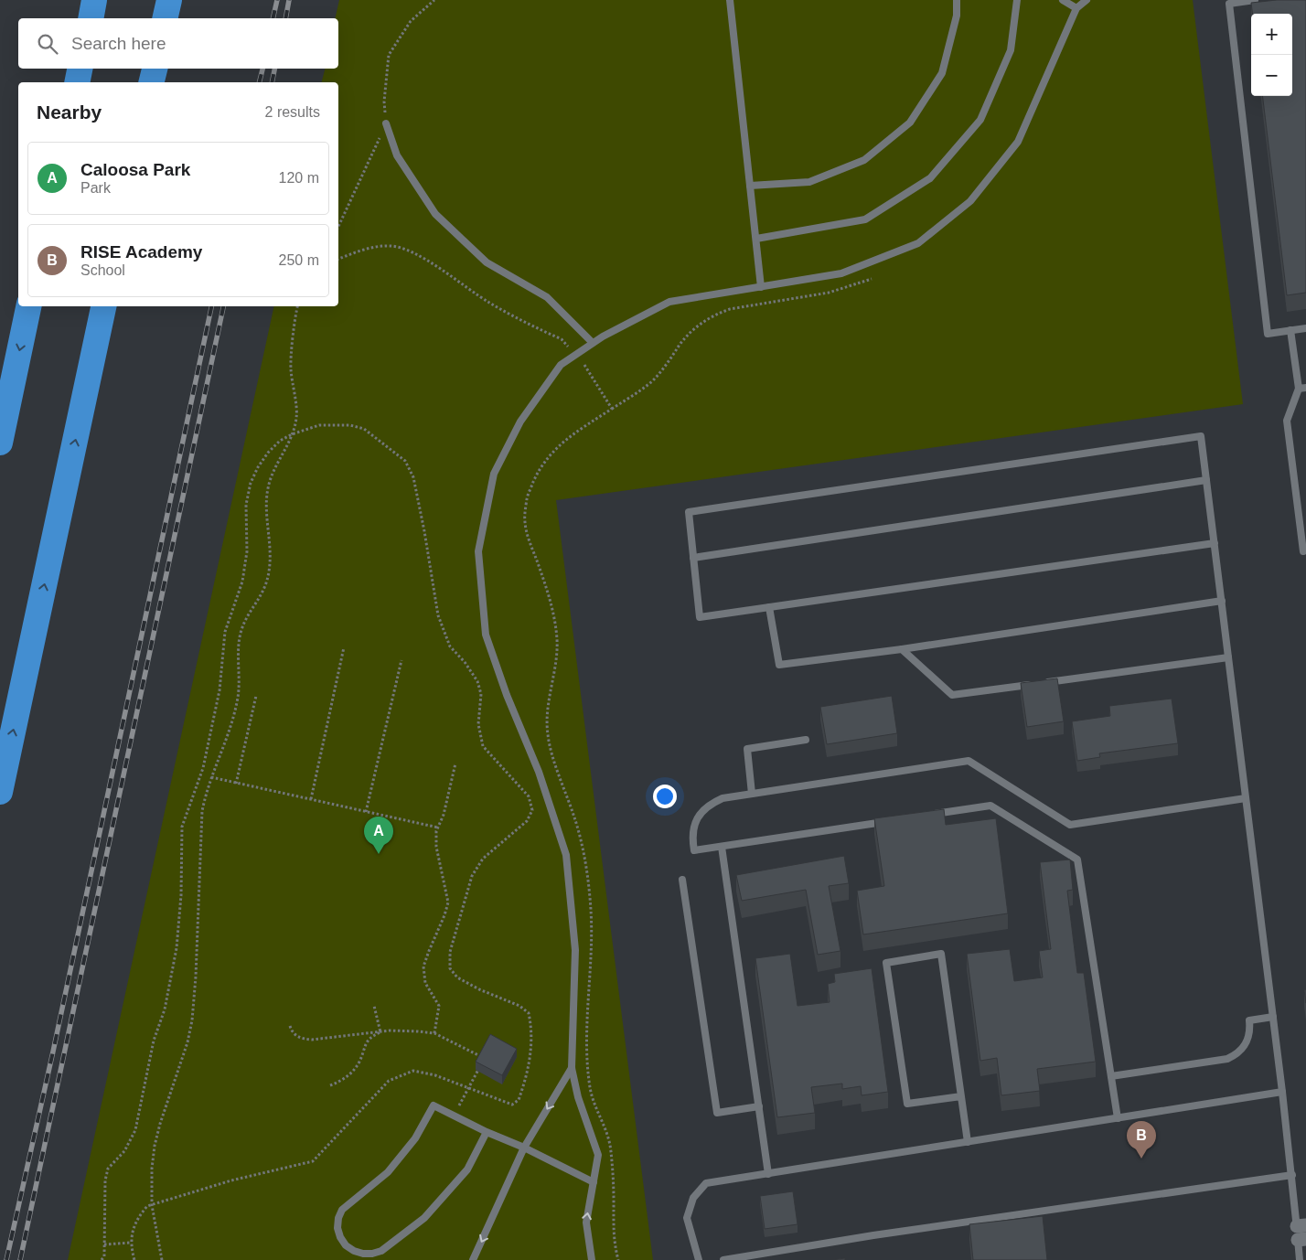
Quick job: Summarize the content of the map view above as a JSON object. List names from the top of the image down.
{
  "page": {
    "map_buttons": ["+", "−"],
    "search": "Search here",
    "heading": ["Nearby", "2 results"],
    "list": [
      {
        "mark": "A",
        "name": "Caloosa Park",
        "note": "Park",
        "value": "120 m"
      },
      {
        "mark": "B",
        "name": "RISE Academy",
        "note": "School",
        "value": "250 m"
      }
    ],
    "pins": ["A", "B"]
  }
}
